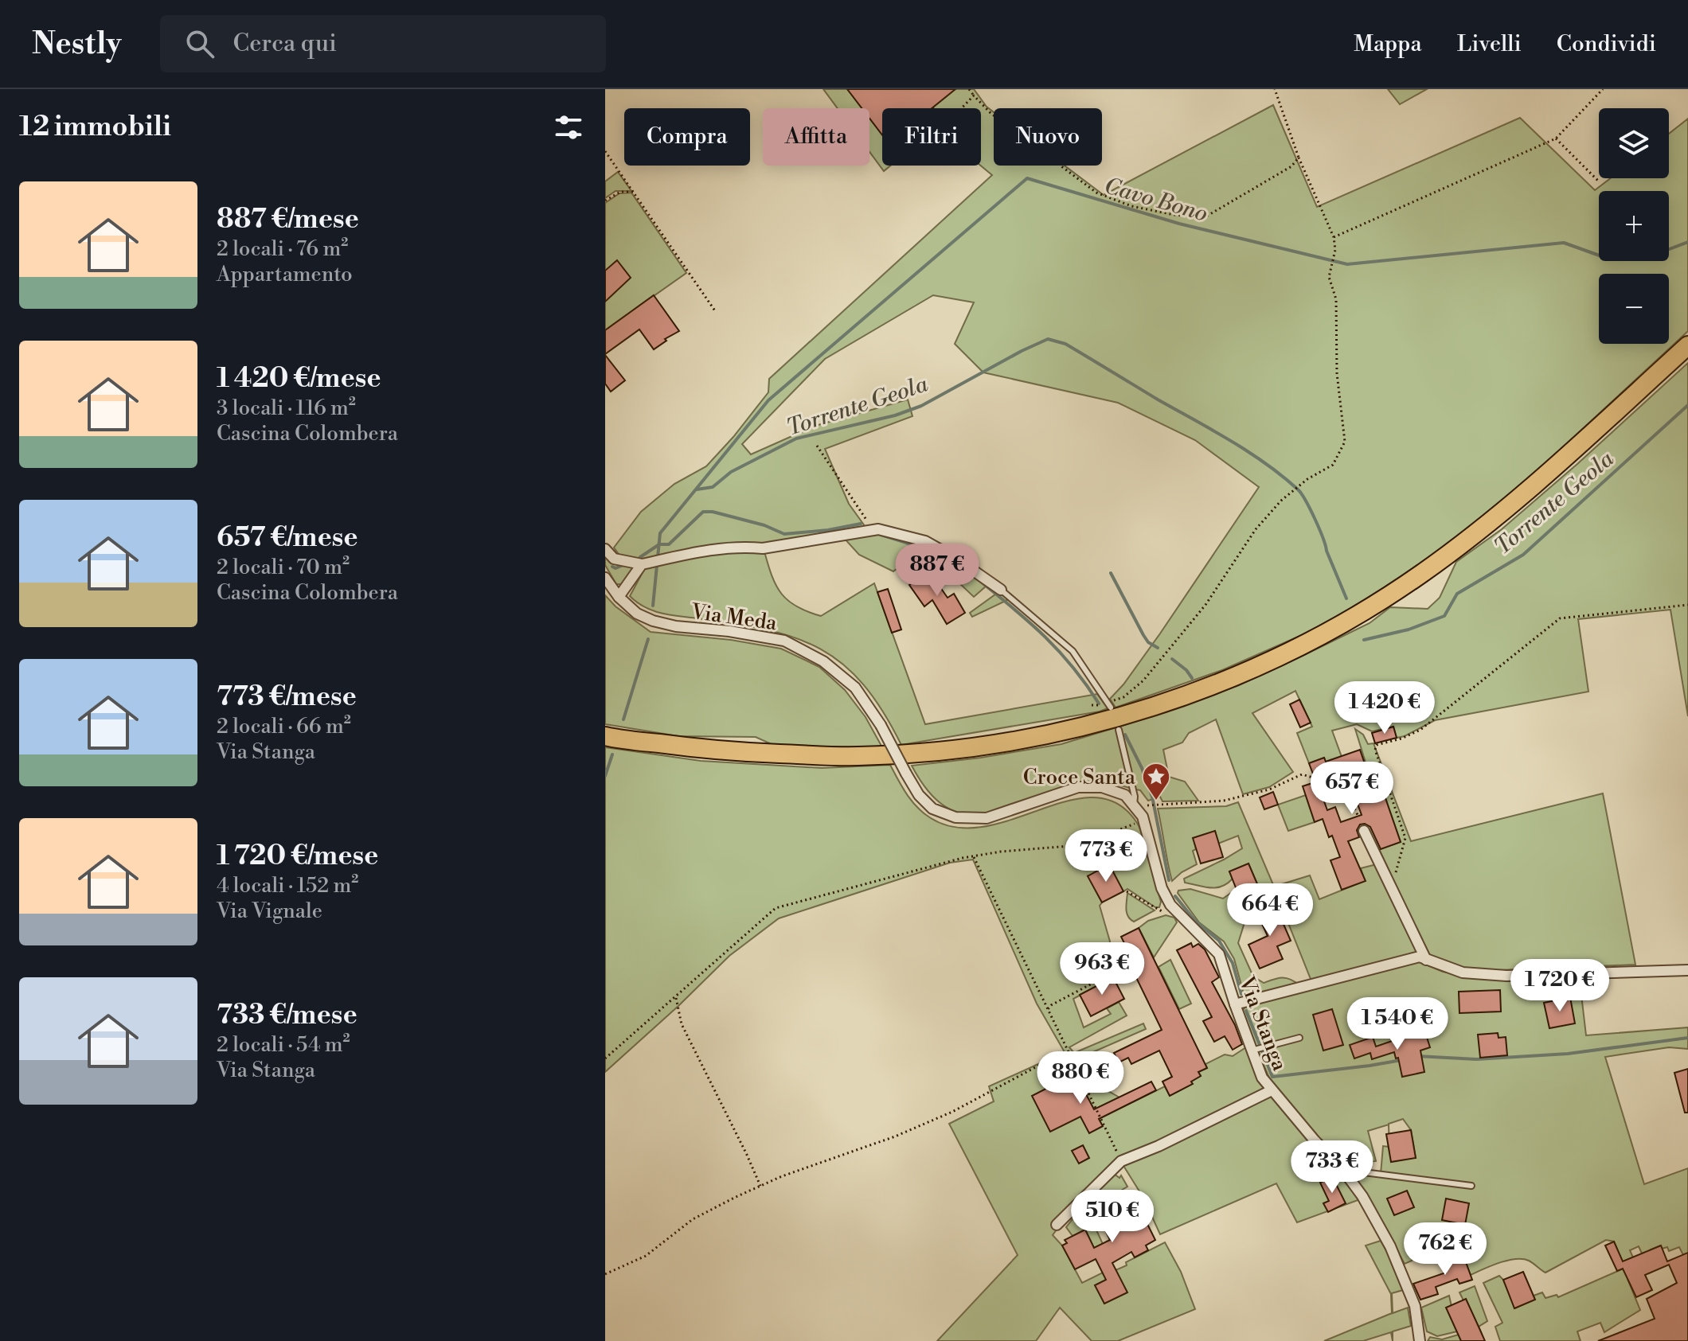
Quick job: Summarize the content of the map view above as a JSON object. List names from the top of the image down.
{
  "streets": {
    "street": ["Via Meda", "Via Stanga"]
  },
  "crossings": [
    ["Via Meda", "Via Stanga"]
  ],
  "water": ["Cavo Bono", "Torrente Geola"],
  "places": {
    "place": ["Croce Santa"]
  },
  "page": {
    "header": "Nestly",
    "search": "Cerca qui",
    "nav": ["Mappa", "Livelli", "Condividi"],
    "heading": "12 immobili",
    "map_buttons": ["+", "−"],
    "chip": [
      "Compra",
      "Affitta",
      "Filtri",
      "Nuovo"
    ],
    "list": [
      {
        "name": "887 €/mese",
        "note": "2 locali · 76 m² · Appartamento"
      },
      {
        "name": "1 420 €/mese",
        "note": "3 locali · 116 m² · Cascina Colombera"
      },
      {
        "name": "657 €/mese",
        "note": "2 locali · 70 m² · Cascina Colombera"
      },
      {
        "name": "773 €/mese",
        "note": "2 locali · 66 m² · Via Stanga"
      },
      {
        "name": "1 720 €/mese",
        "note": "4 locali · 152 m² · Via Vignale"
      },
      {
        "name": "733 €/mese",
        "note": "2 locali · 54 m² · Via Stanga"
      }
    ],
    "price": [
      "887 €",
      "1 420 €",
      "657 €",
      "773 €",
      "664 €",
      "963 €",
      "1 720 €",
      "1 540 €",
      "880 €",
      "733 €",
      "510 €",
      "762 €"
    ]
  }
}
